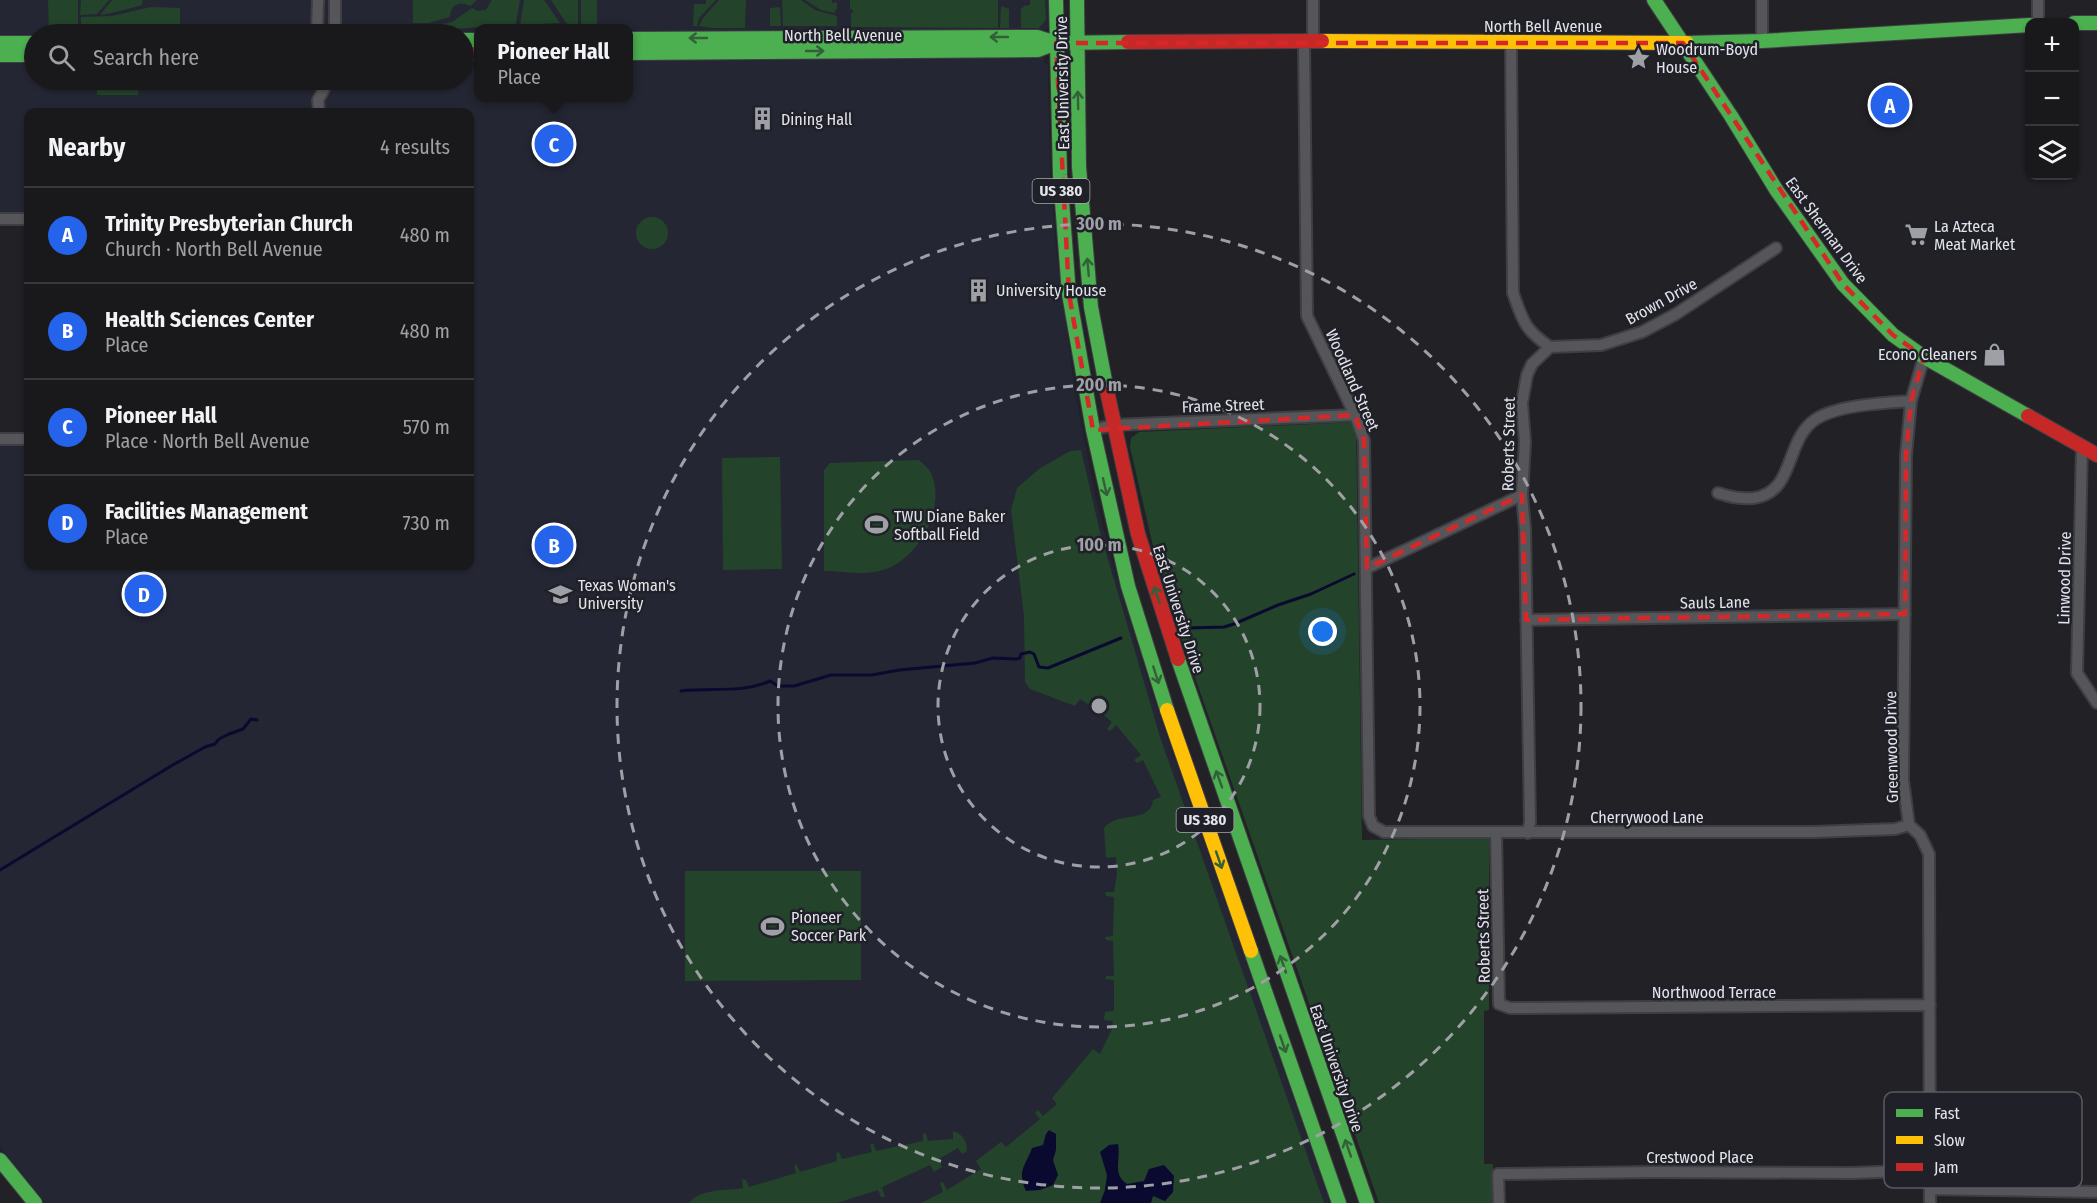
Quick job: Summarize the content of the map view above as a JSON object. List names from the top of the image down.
{
  "streets": {
    "main road": [
      "North Bell Avenue",
      "East University Drive",
      "US 380",
      "East Sherman Drive"
    ],
    "street": [
      "Brown Drive",
      "Woodland Street",
      "Frame Street",
      "Roberts Street",
      "Linwood Drive",
      "Sauls Lane",
      "Greenwood Drive",
      "Cherrywood Lane",
      "Northwood Terrace",
      "Crestwood Place"
    ]
  },
  "crossings": [
    ["North Bell Avenue", "East University Drive"],
    ["North Bell Avenue", "East Sherman Drive"],
    ["North Bell Avenue", "Woodland Street"],
    ["East University Drive", "Frame Street"],
    ["East Sherman Drive", "Linwood Drive"],
    ["East Sherman Drive", "Greenwood Drive"],
    ["Brown Drive", "Roberts Street"],
    ["Woodland Street", "Frame Street"],
    ["Woodland Street", "Cherrywood Lane"],
    ["Roberts Street", "Sauls Lane"],
    ["Roberts Street", "Cherrywood Lane"],
    ["Roberts Street", "Northwood Terrace"],
    ["Sauls Lane", "Greenwood Drive"],
    ["Greenwood Drive", "Cherrywood Lane"],
    ["Greenwood Drive", "Northwood Terrace"]
  ],
  "places": {
    "place": ["Woodrum-Boyd House"],
    "building": ["Dining Hall", "University House"],
    "supermarket": ["La Azteca Meat Market"],
    "shop": ["Econo Cleaners"],
    "sports": ["TWU Diane Baker Softball Field", "Pioneer Soccer Park"],
    "school or university": ["Texas Woman's University"]
  },
  "legend": ["Fast", "Slow", "Jam"],
  "page": {
    "map_buttons": ["+", "−"],
    "popup": ["Pioneer Hall", "Place"],
    "search": "Search here",
    "pins": [
      "A",
      "C",
      "B",
      "D"
    ],
    "heading": ["Nearby", "4 results"],
    "list": [
      {
        "mark": "A",
        "name": "Trinity Presbyterian Church",
        "note": "Church · North Bell Avenue",
        "value": "480 m"
      },
      {
        "mark": "B",
        "name": "Health Sciences Center",
        "note": "Place",
        "value": "480 m"
      },
      {
        "mark": "C",
        "name": "Pioneer Hall",
        "note": "Place · North Bell Avenue",
        "value": "570 m"
      },
      {
        "mark": "D",
        "name": "Facilities Management",
        "note": "Place",
        "value": "730 m"
      }
    ]
  },
  "rings": ["300 m", "200 m", "100 m"]
}
